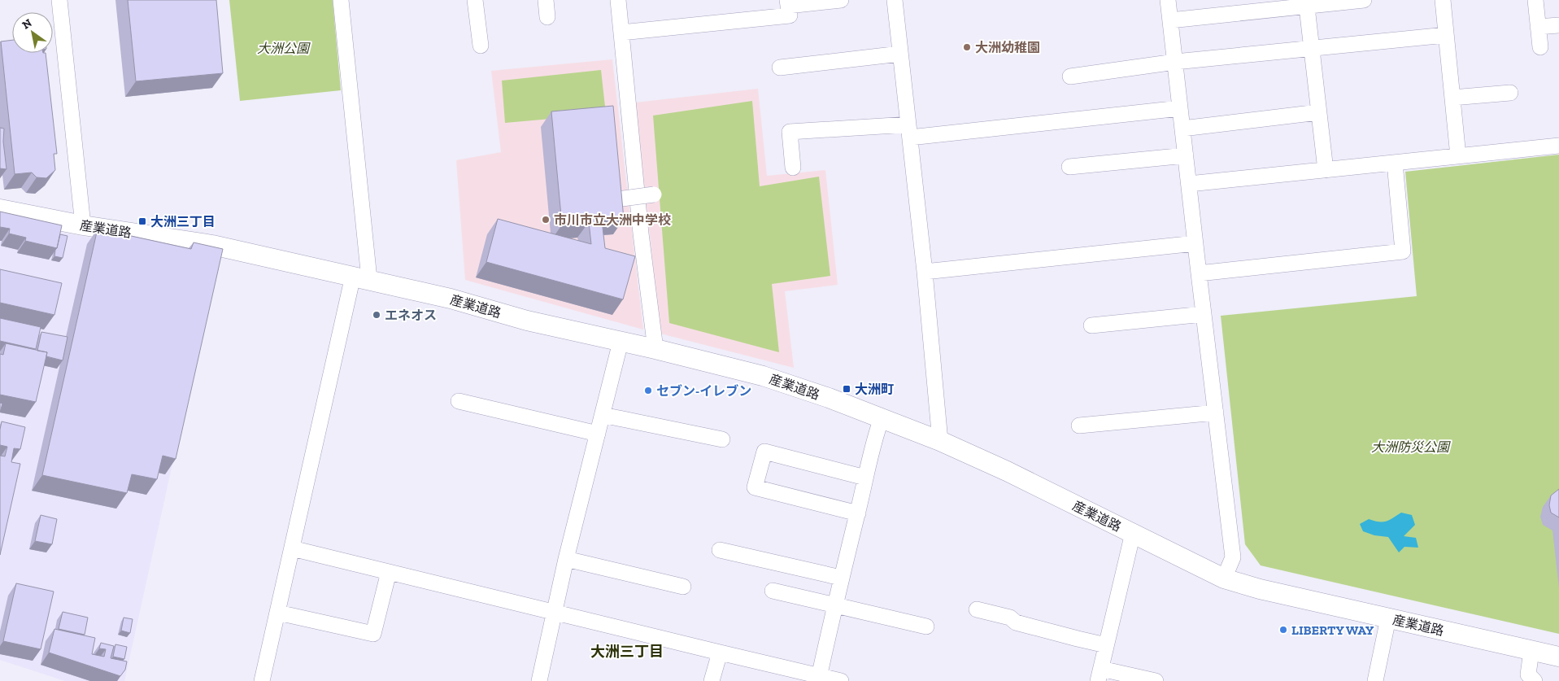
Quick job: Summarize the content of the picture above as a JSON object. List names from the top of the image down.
{
  "streets": {
    "main road": ["産業道路"]
  },
  "districts": ["大洲三丁目"],
  "parks": ["大洲公園", "大洲防災公園"],
  "places": {
    "other": [
      "大洲幼稚園",
      "市川市立大洲中学校",
      "エネオス",
      "セブン-イレブン",
      "LIBERTY WAY"
    ],
    "transit": ["大洲三丁目", "大洲町"]
  },
  "north": "top left"
}
